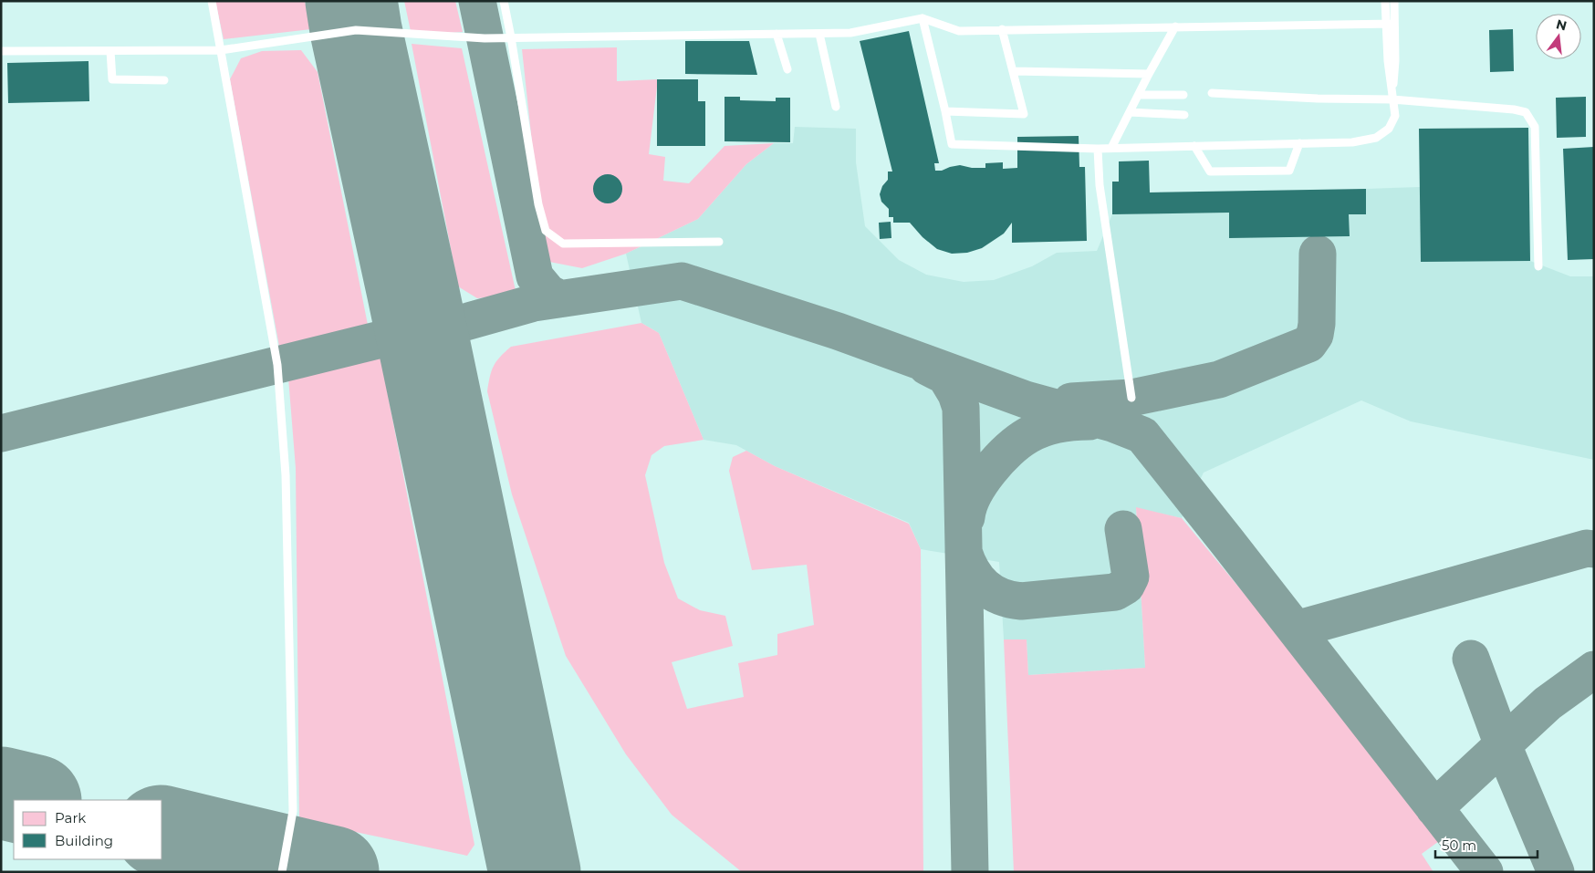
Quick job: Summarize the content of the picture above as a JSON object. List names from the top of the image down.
{
  "legend": ["Park", "Building"],
  "scale_bar": "50 m",
  "north": "top"
}
